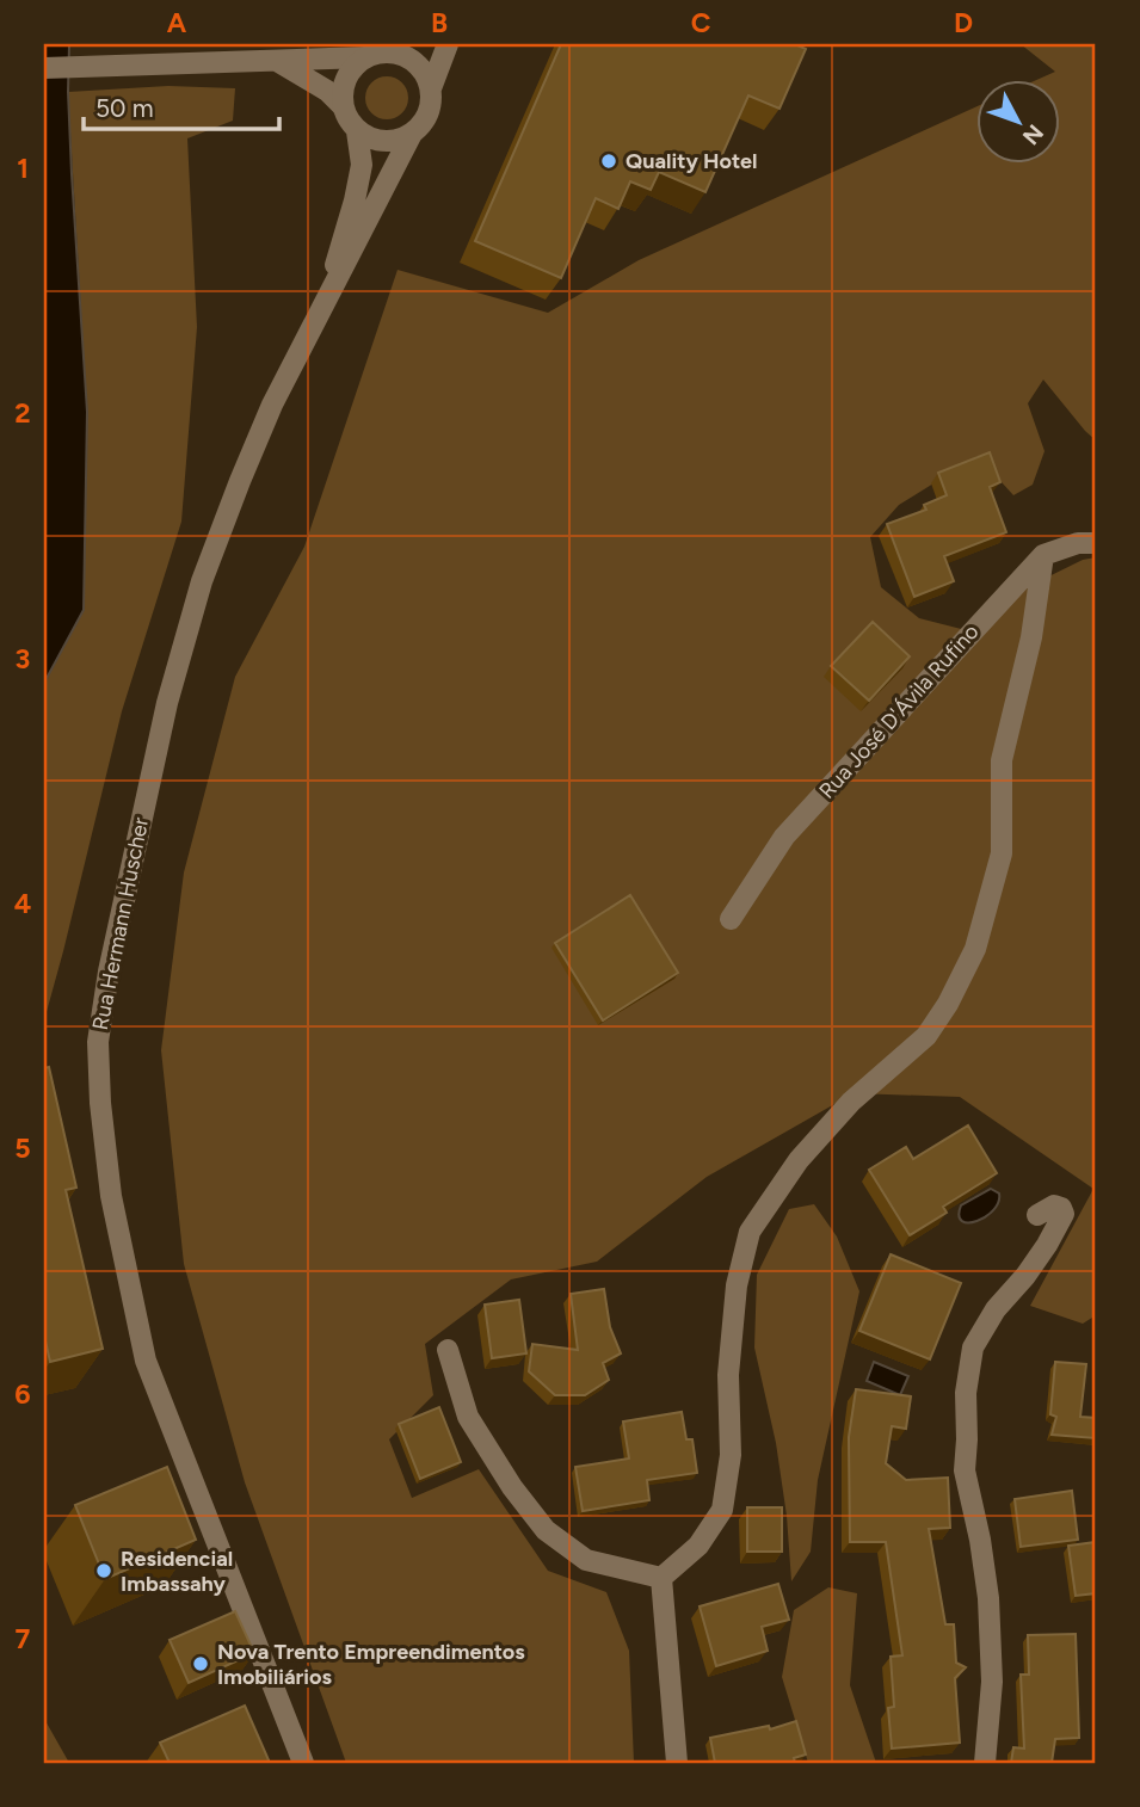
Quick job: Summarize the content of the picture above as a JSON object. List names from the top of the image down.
{
  "streets": {
    "street": ["Rua José D'Ávila Rufino", "Rua Hermann Huscher"]
  },
  "places": ["Quality Hotel", "Residencial Imbassahy", "Nova Trento Empreendimentos Imobiliários"],
  "scale_bar": "50 m",
  "north": "bottom right",
  "grid": {
    "columns": [
      "A",
      "B",
      "C",
      "D"
    ],
    "rows": [
      "1",
      "2",
      "3",
      "4",
      "5",
      "6",
      "7"
    ]
  }
}
